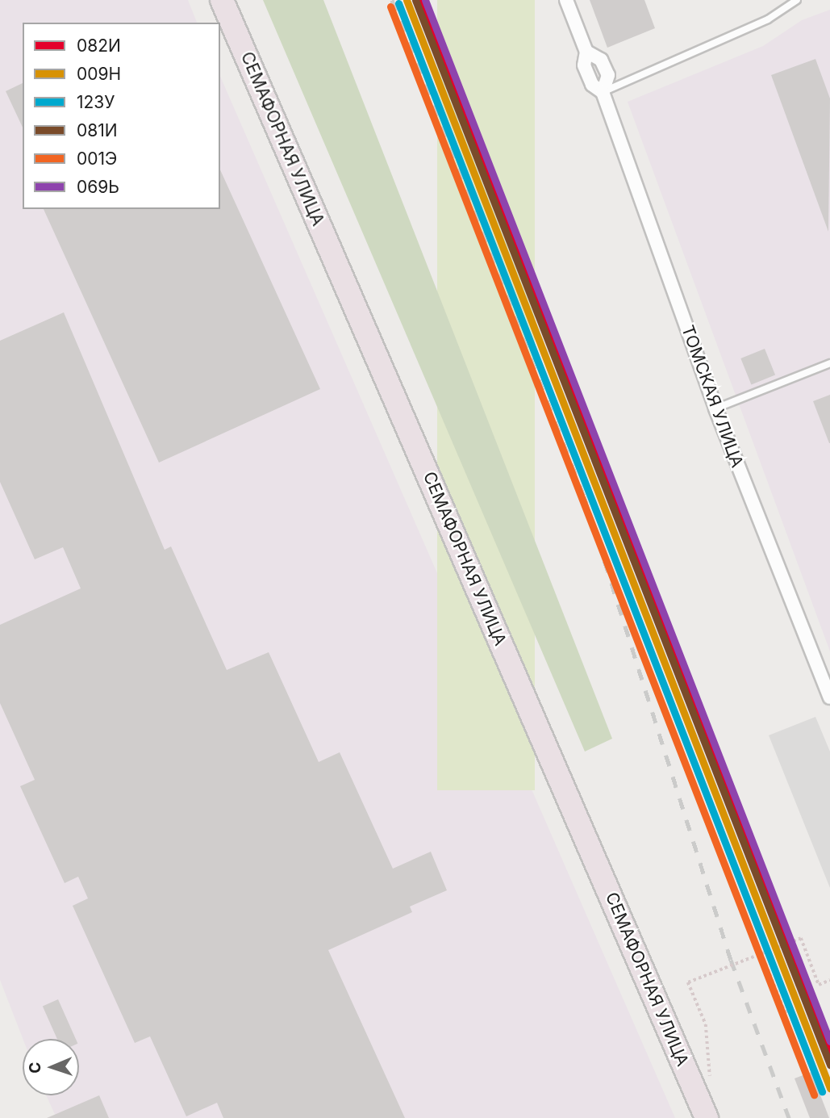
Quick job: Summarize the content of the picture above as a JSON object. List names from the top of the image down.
{
  "streets": {
    "highway": ["СЕМАФОРНАЯ УЛИЦА"],
    "street": ["ТОМСКАЯ УЛИЦА"]
  },
  "lines": [
    "transit line 082И",
    "transit line 009Н",
    "transit line 081И",
    "transit line 069Ь",
    "transit line 123У",
    "transit line 001Э"
  ],
  "legend": [
    "082И",
    "009Н",
    "123У",
    "081И",
    "001Э",
    "069Ь"
  ],
  "north": "left"
}
